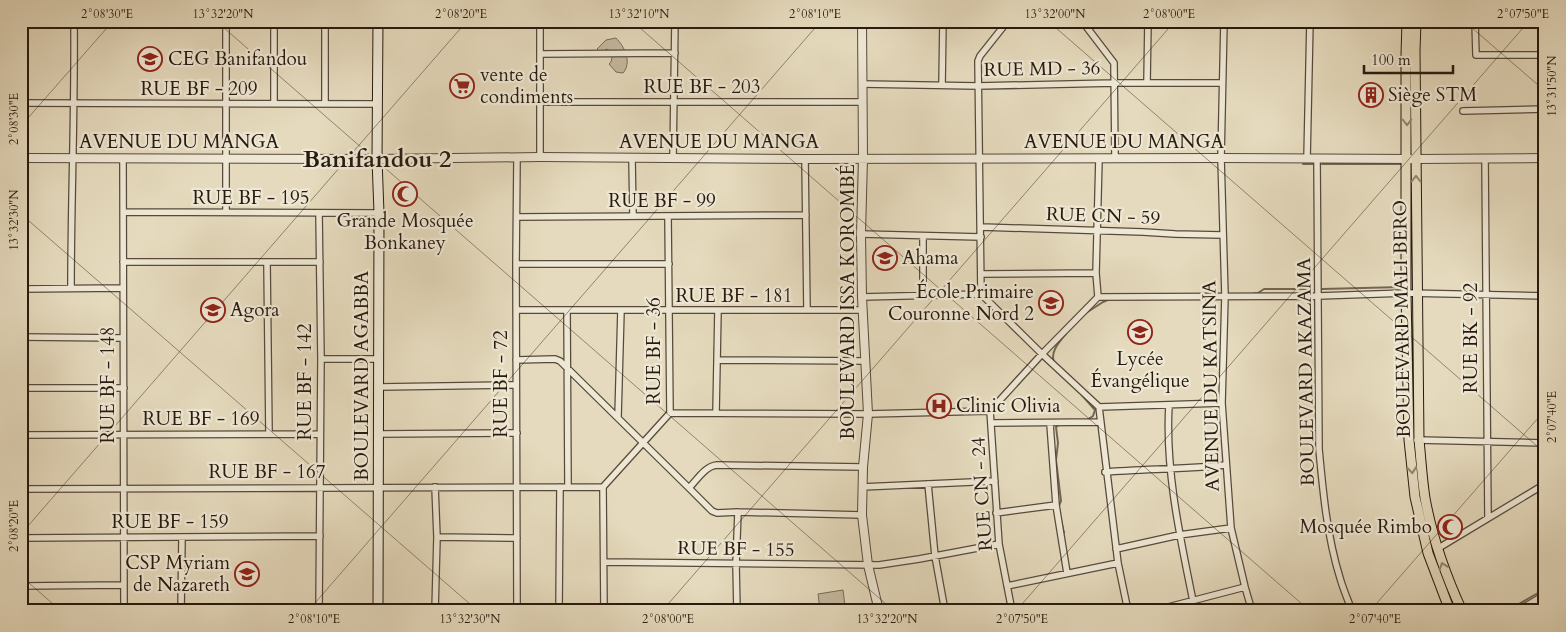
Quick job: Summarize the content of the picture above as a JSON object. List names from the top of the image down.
{
  "streets": {
    "main road": ["BOULEVARD MALI BERO", "BOULEVARD AGABBA"],
    "street": [
      "RUE MD - 36",
      "RUE BF - 203",
      "RUE BF - 209",
      "AVENUE DU MANGA",
      "RUE BF - 195",
      "RUE BF - 99",
      "RUE CN - 59",
      "RUE BF - 181",
      "BOULEVARD ISSA KOROMBÉ",
      "RUE BK - 92",
      "RUE BF - 36",
      "BOULEVARD AKAZAMA",
      "RUE BF - 142",
      "RUE BF - 72",
      "RUE BF - 148",
      "AVENUE DU KATSINA",
      "RUE BF - 169",
      "RUE BF - 167",
      "RUE CN - 24",
      "RUE BF - 159",
      "RUE BF - 155"
    ]
  },
  "crossings": [
    ["RUE MD - 36", "BOULEVARD ISSA KOROMBÉ"],
    ["RUE MD - 36", "AVENUE DU KATSINA"],
    ["RUE BF - 203", "BOULEVARD ISSA KOROMBÉ"],
    ["RUE BF - 209", "BOULEVARD AGABBA"],
    ["AVENUE DU MANGA", "BOULEVARD ISSA KOROMBÉ"],
    ["AVENUE DU MANGA", "BOULEVARD MALI BERO"],
    ["AVENUE DU MANGA", "RUE BK - 92"],
    ["AVENUE DU MANGA", "BOULEVARD AKAZAMA"],
    ["AVENUE DU MANGA", "BOULEVARD AGABBA"],
    ["AVENUE DU MANGA", "RUE BF - 72"],
    ["AVENUE DU MANGA", "RUE BF - 148"],
    ["AVENUE DU MANGA", "AVENUE DU KATSINA"],
    ["RUE BF - 195", "BOULEVARD AGABBA"],
    ["RUE BF - 195", "RUE BF - 142"],
    ["RUE BF - 195", "RUE BF - 148"],
    ["RUE BF - 99", "RUE BF - 36"],
    ["RUE BF - 99", "RUE BF - 72"],
    ["RUE CN - 59", "AVENUE DU KATSINA"],
    ["RUE BF - 181", "BOULEVARD ISSA KOROMBÉ"],
    ["RUE BF - 181", "RUE BF - 36"],
    ["RUE BF - 181", "RUE BF - 72"],
    ["BOULEVARD ISSA KOROMBÉ", "RUE BF - 155"],
    ["RUE BF - 36", "RUE BF - 167"],
    ["BOULEVARD AGABBA", "RUE BF - 167"],
    ["RUE BF - 142", "RUE BF - 169"],
    ["RUE BF - 142", "RUE BF - 167"],
    ["RUE BF - 142", "RUE BF - 159"],
    ["RUE BF - 72", "RUE BF - 167"],
    ["RUE BF - 148", "RUE BF - 169"],
    ["RUE BF - 148", "RUE BF - 167"],
    ["RUE BF - 148", "RUE BF - 159"],
    ["RUE CN - 24", "RUE BF - 155"]
  ],
  "districts": ["Banifandou 2"],
  "places": {
    "school or university": [
      "CEG Banifandou",
      "Ahama",
      "École Primaire Couronne Nord 2",
      "Agora",
      "Lycée Évangélique",
      "CSP Myriam de Nazareth"
    ],
    "supermarket": ["vente de condiments"],
    "building": ["Siège STM"],
    "mosque": ["Grande Mosquée Bonkaney", "Mosquée Rimbo"],
    "hospital": ["Clinic Olivia"]
  },
  "scale_bar": "100 m",
  "coordinates": [
    "2°08'30\"E",
    "13°32'20\"N",
    "2°08'20\"E",
    "13°32'10\"N",
    "2°08'10\"E",
    "13°32'00\"N",
    "2°08'00\"E",
    "2°07'50\"E",
    "13°31'50\"N",
    "13°32'30\"N",
    "2°07'40\"E"
  ]
}
